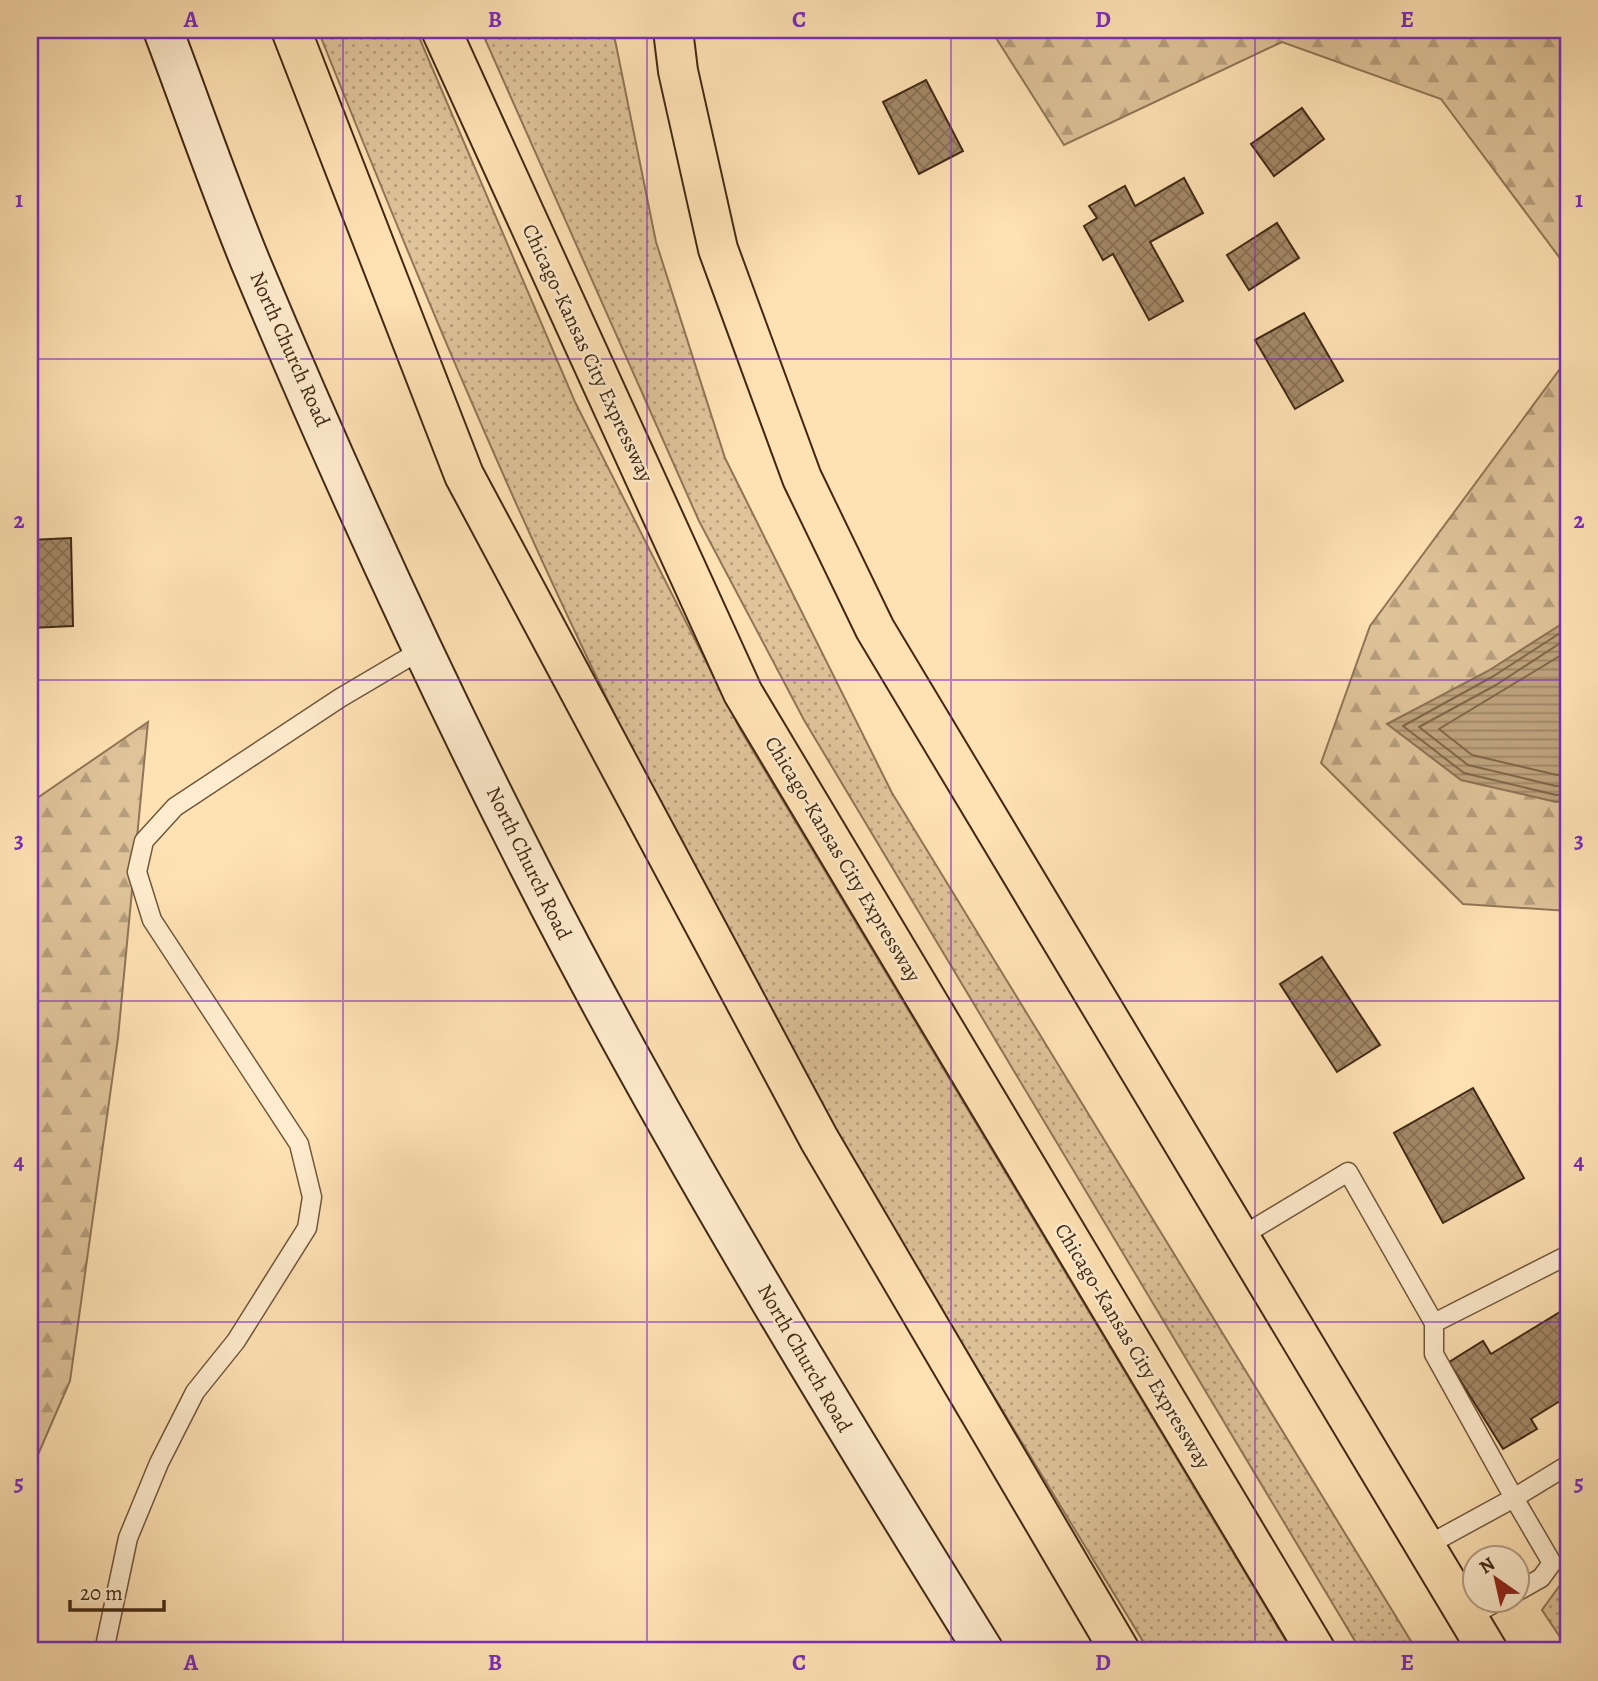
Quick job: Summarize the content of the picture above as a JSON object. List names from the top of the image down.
{
  "streets": {
    "main road": ["North Church Road", "Chicago-Kansas City Expressway"]
  },
  "scale_bar": "20 m",
  "north": "top left",
  "grid": {
    "columns": [
      "A",
      "B",
      "C",
      "D",
      "E"
    ],
    "rows": [
      "1",
      "2",
      "3",
      "4",
      "5"
    ]
  }
}
